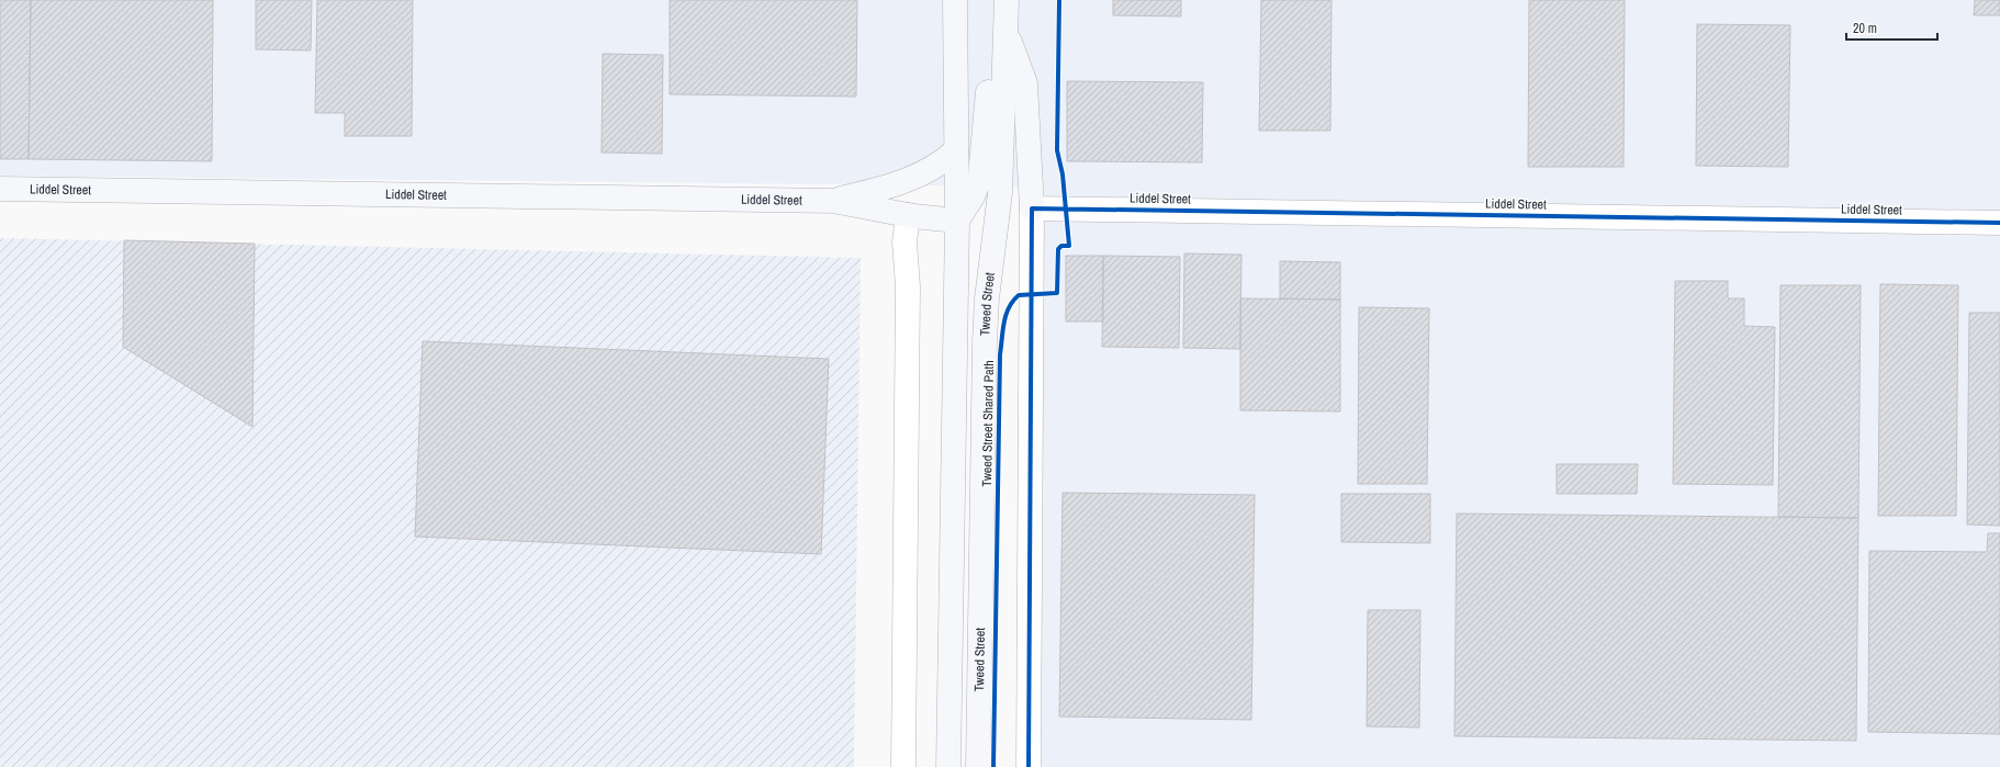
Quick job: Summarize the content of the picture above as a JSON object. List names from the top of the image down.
{
  "streets": {
    "main road": ["Liddel Street", "Tweed Street"],
    "cycle path": ["Tweed Street Shared Path"]
  },
  "scale_bar": "20 m"
}
